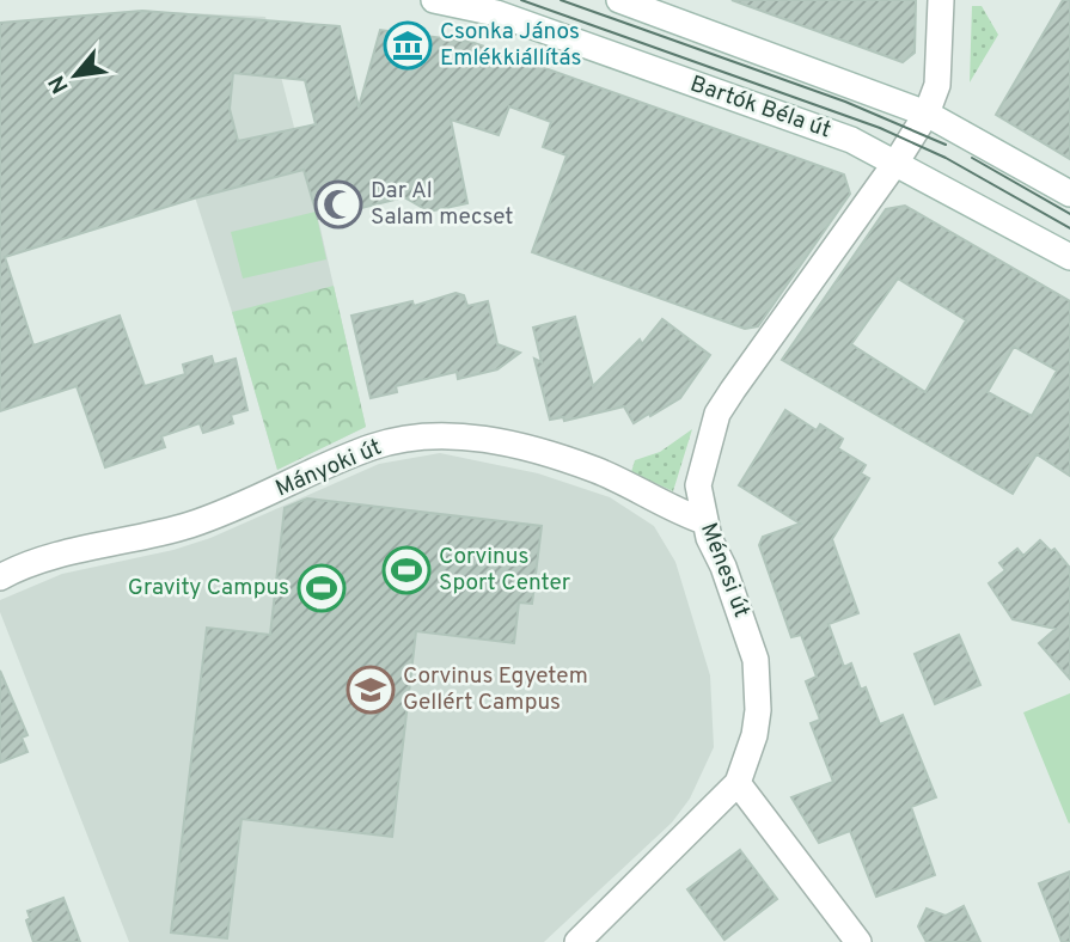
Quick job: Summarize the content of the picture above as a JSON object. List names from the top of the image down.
{
  "streets": {
    "street": ["Bartók Béla út", "Mányoki út", "Ménesi út"]
  },
  "crossings": [
    ["Bartók Béla út", "Ménesi út"],
    ["Mányoki út", "Ménesi út"]
  ],
  "places": {
    "museum": ["Csonka János Emlékkiállítás"],
    "mosque": ["Dar Al Salam mecset"],
    "sports": ["Corvinus Sport Center", "Gravity Campus"],
    "school or university": ["Corvinus Egyetem Gellért Campus"]
  },
  "north": "bottom left"
}
